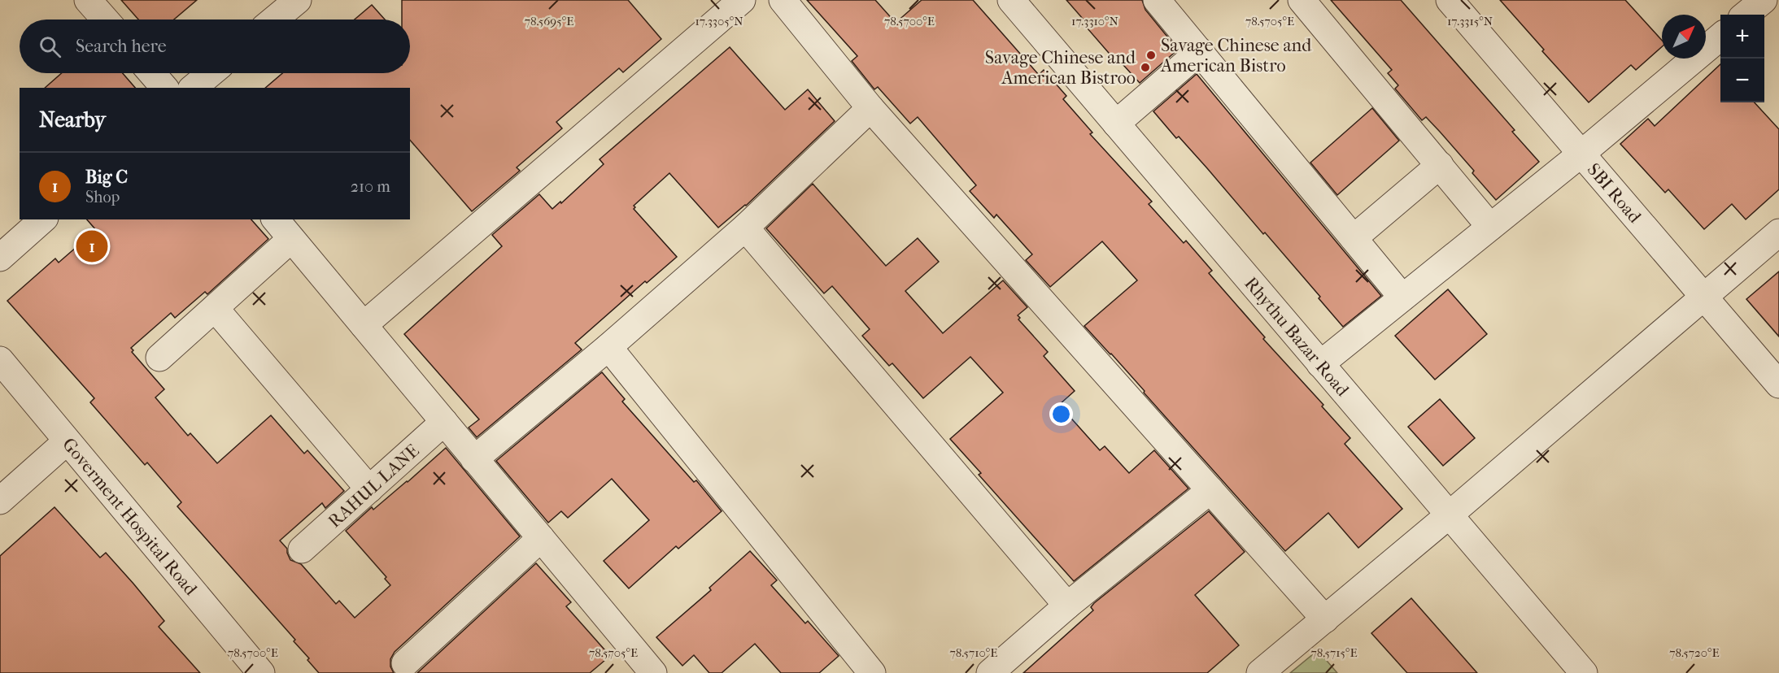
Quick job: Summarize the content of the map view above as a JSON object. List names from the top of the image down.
{
  "streets": {
    "street": [
      "SBI Road",
      "Rhythu Bazar Road",
      "RAHUL LANE",
      "Goverment Hospital Road"
    ]
  },
  "places": ["Savage Chinese and American Bistro", "Savage Chinese and American Bistroo"],
  "north": "top right",
  "page": {
    "map_buttons": ["+", "−"],
    "search": "Search here",
    "heading": "Nearby",
    "list": [
      {
        "mark": "1",
        "name": "Big C",
        "note": "Shop",
        "value": "210 m"
      }
    ],
    "pins": "1"
  },
  "coordinates": [
    "17.3315°N",
    "78.5695°E",
    "17.3305°N",
    "78.5700°E",
    "17.3310°N",
    "78.5705°E",
    "78.5710°E",
    "78.5715°E",
    "78.5720°E"
  ]
}
